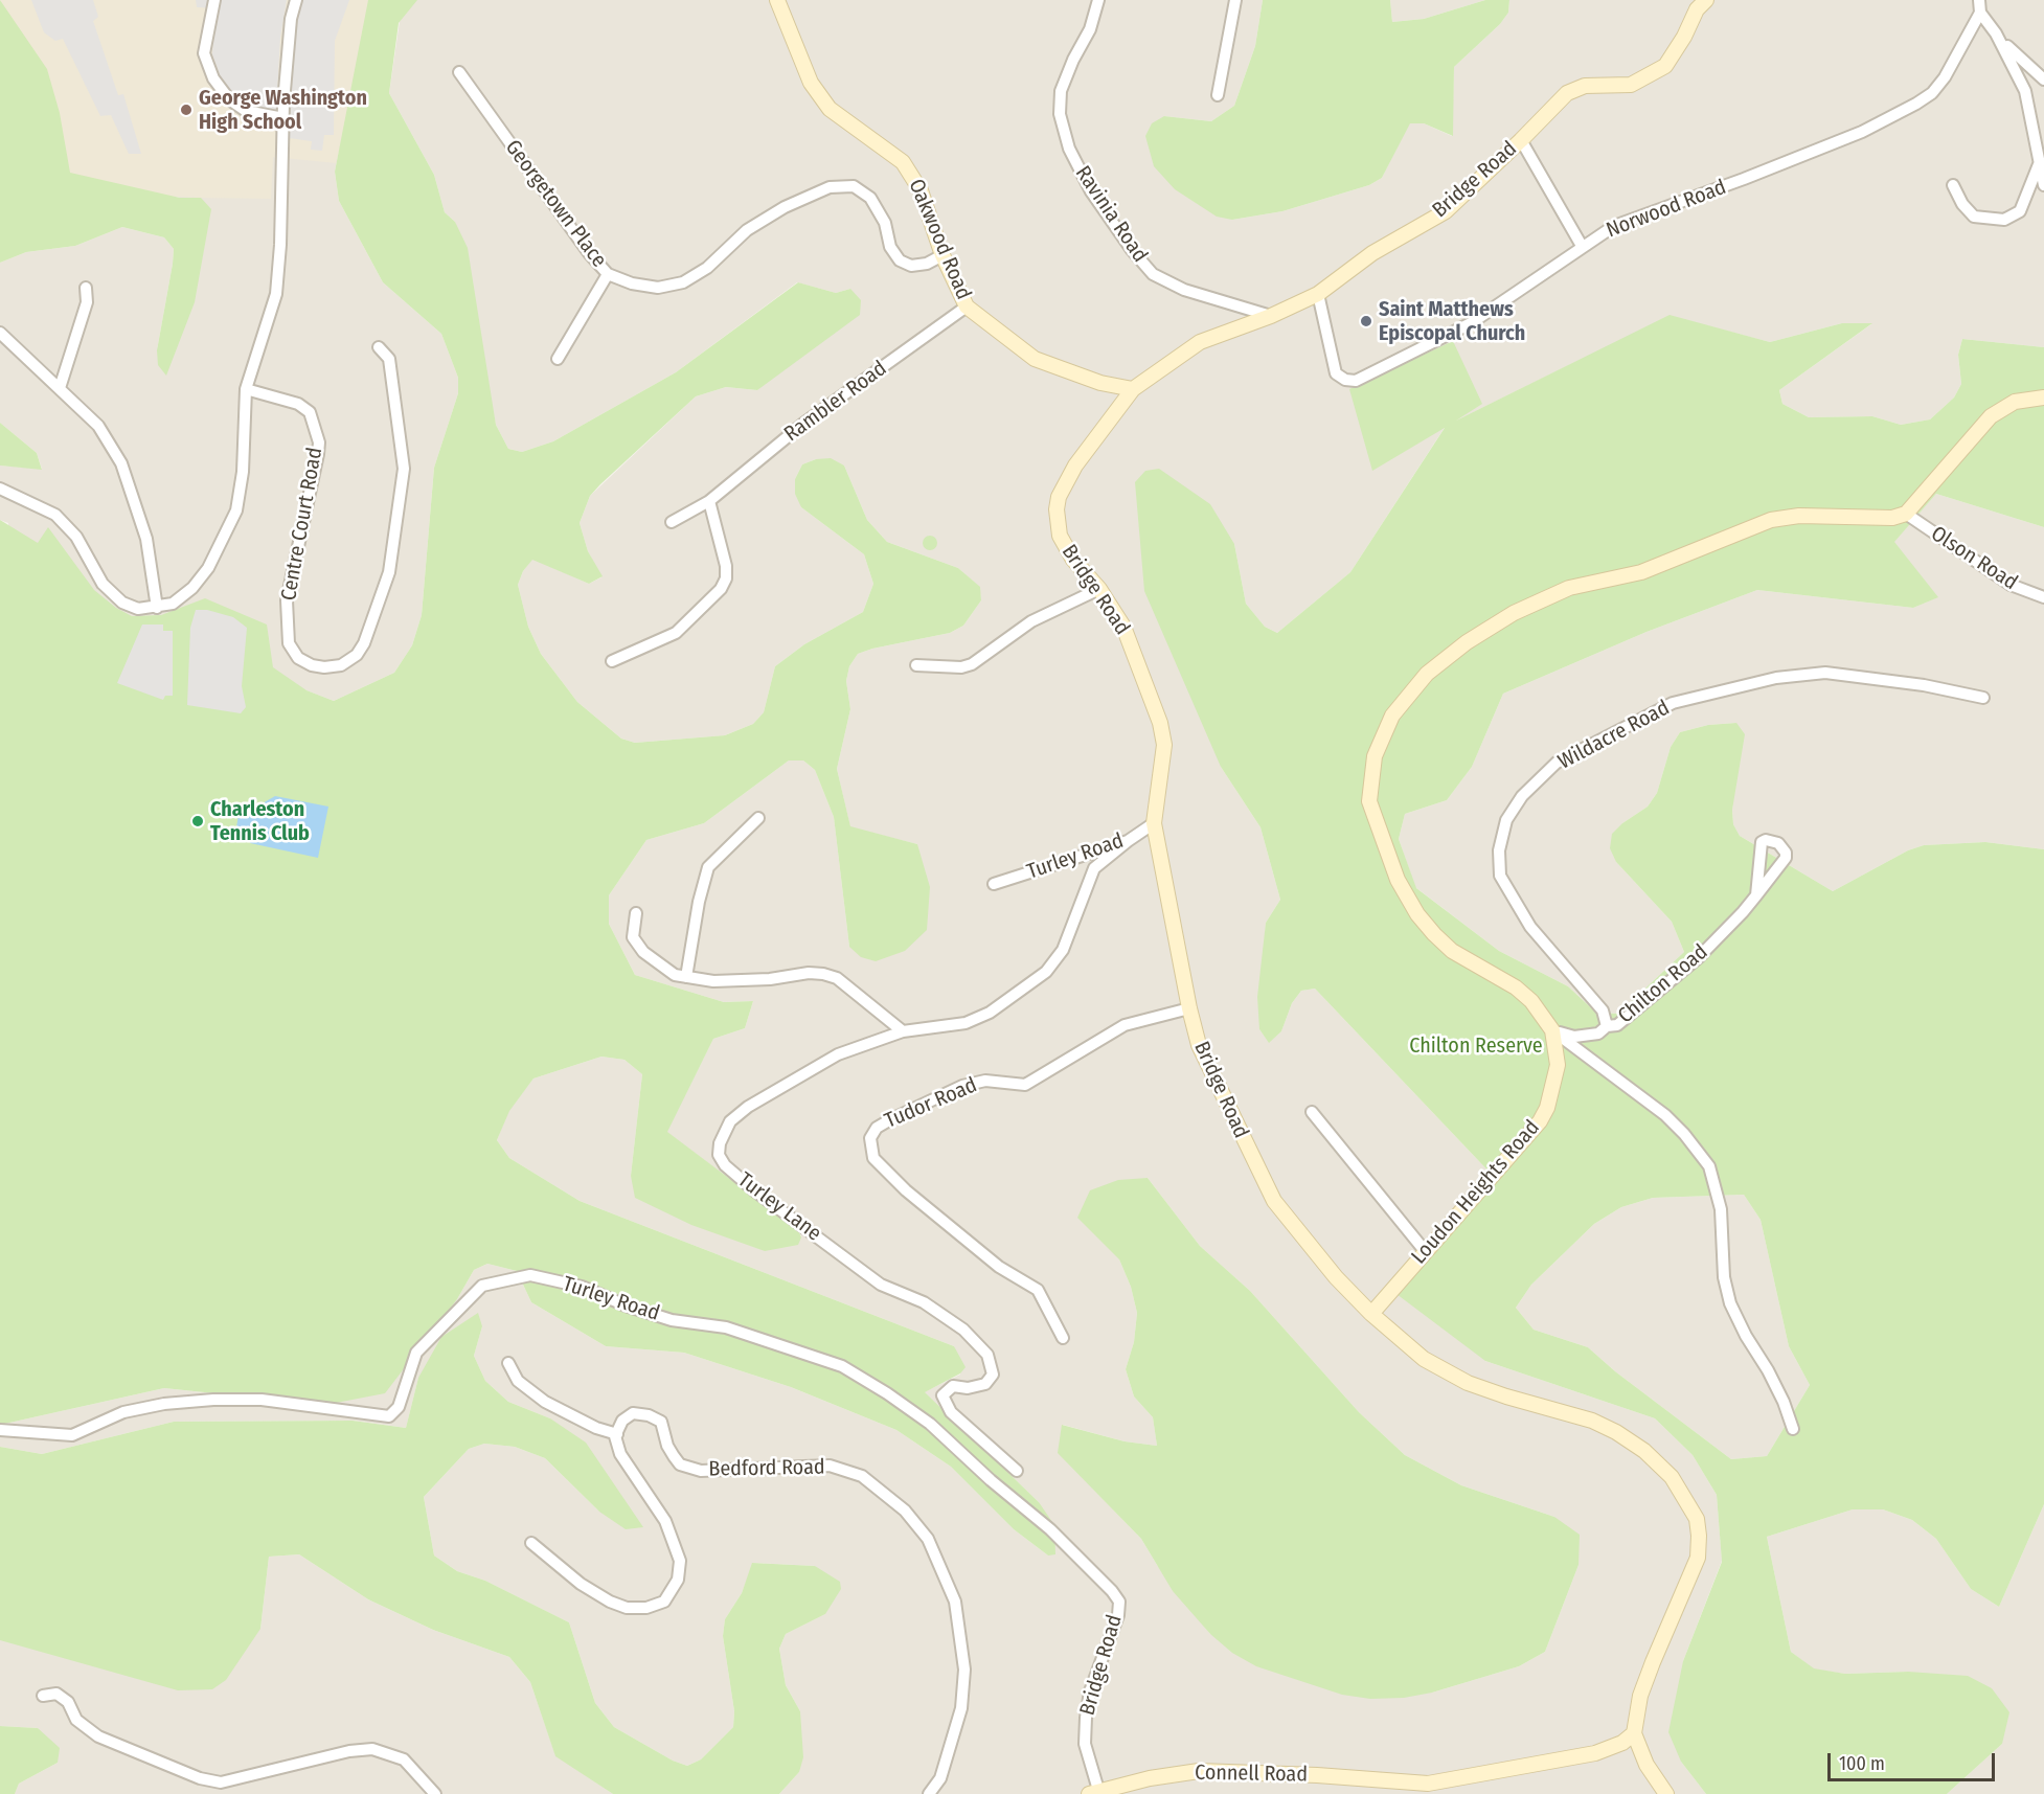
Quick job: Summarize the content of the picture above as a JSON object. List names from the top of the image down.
{
  "streets": {
    "main road": [
      "Bridge Road",
      "Oakwood Road",
      "Loudon Heights Road",
      "Connell Road"
    ],
    "street": [
      "Georgetown Place",
      "Norwood Road",
      "Ravinia Road",
      "Rambler Road",
      "Centre Court Road",
      "Olson Road",
      "Wildacre Road",
      "Turley Road",
      "Chilton Road",
      "Tudor Road",
      "Turley Lane",
      "Bedford Road"
    ]
  },
  "crossings": [
    ["Bridge Road", "Norwood Road"],
    ["Bridge Road", "Ravinia Road"],
    ["Bridge Road", "Oakwood Road"],
    ["Bridge Road", "Turley Road"],
    ["Bridge Road", "Tudor Road"],
    ["Bridge Road", "Loudon Heights Road"],
    ["Bridge Road", "Connell Road"],
    ["Georgetown Place", "Oakwood Road"],
    ["Oakwood Road", "Rambler Road"],
    ["Olson Road", "Loudon Heights Road"],
    ["Wildacre Road", "Chilton Road"],
    ["Turley Road", "Turley Lane"],
    ["Chilton Road", "Loudon Heights Road"]
  ],
  "parks": ["Chilton Reserve"],
  "places": ["George Washington High School", "Saint Matthews Episcopal Church", "Charleston Tennis Club"],
  "scale_bar": "100 m"
}
